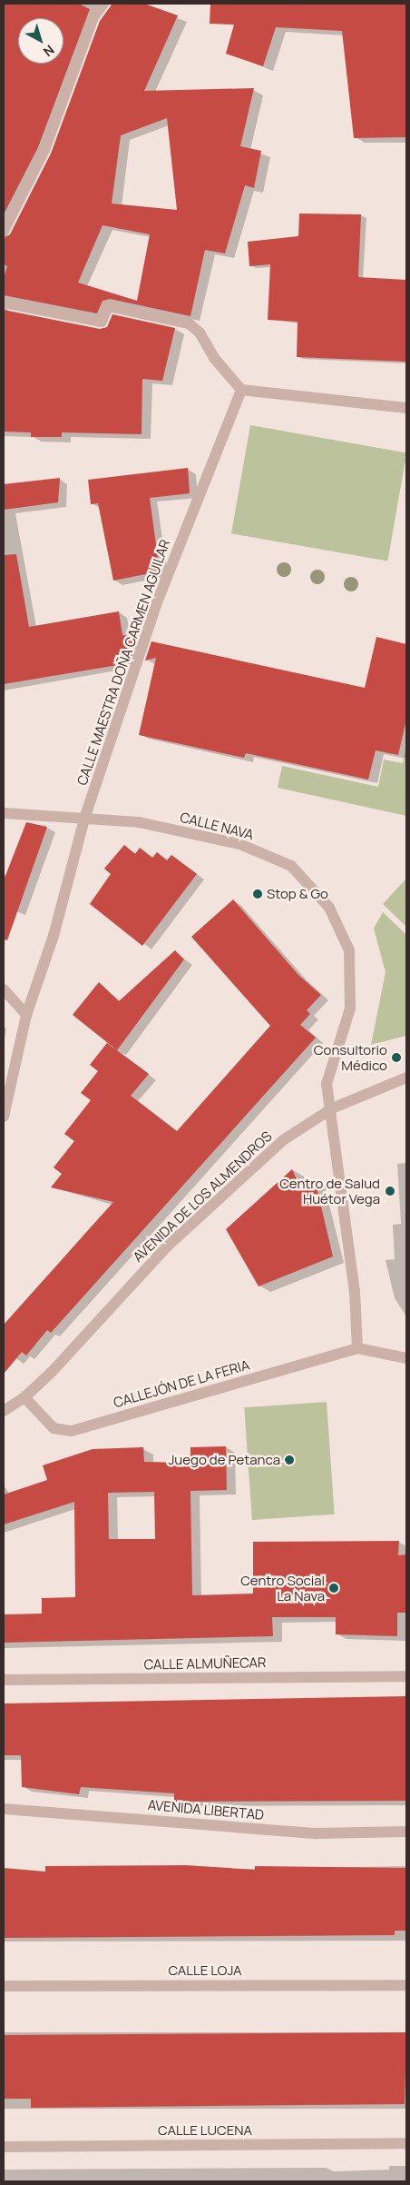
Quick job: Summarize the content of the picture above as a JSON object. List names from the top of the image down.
{
  "streets": {
    "street": [
      "CALLE MAESTRA DOÑA CARMEN AGUILAR",
      "CALLE NAVA",
      "AVENIDA DE LOS ALMENDROS",
      "CALLEJÓN DE LA FERIA",
      "CALLE ALMUÑECAR",
      "AVENIDA LIBERTAD",
      "CALLE LOJA",
      "CALLE LUCENA"
    ]
  },
  "crossings": [
    ["CALLE MAESTRA DOÑA CARMEN AGUILAR", "CALLE NAVA"],
    ["CALLE NAVA", "AVENIDA DE LOS ALMENDROS"],
    ["AVENIDA DE LOS ALMENDROS", "CALLEJÓN DE LA FERIA"]
  ],
  "places": [
    "Stop & Go",
    "Consultorio Médico",
    "Centro de Salud Huétor Vega",
    "Juego de Petanca",
    "Centro Social La Nava"
  ],
  "north": "bottom right"
}
